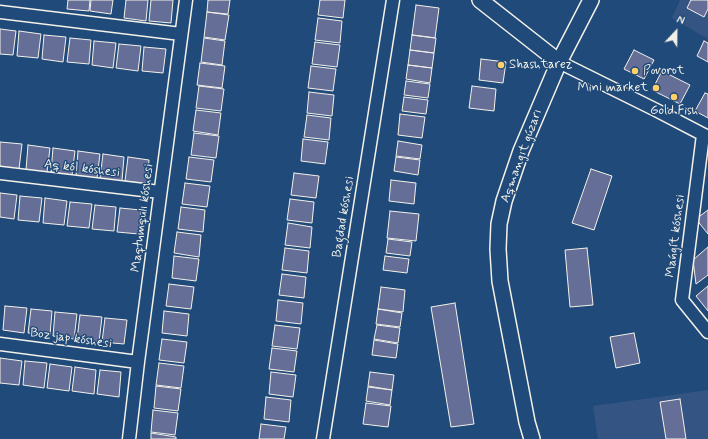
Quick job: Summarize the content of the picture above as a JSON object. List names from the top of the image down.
{
  "streets": {
    "street": [
      "Aqmangıt gúzarı",
      "Aq kól kóshesi",
      "Bagdad kóshesi",
      "Maqtumqulı kóshesi",
      "Mańǵıt kóshesi",
      "Boz jap kóshesi"
    ]
  },
  "crossings": [
    ["Aq kól kóshesi", "Maqtumqulı kóshesi"],
    ["Maqtumqulı kóshesi", "Boz jap kóshesi"]
  ],
  "places": [
    "Shashtarez",
    "Povorot",
    "Mini market",
    "Gold Fish"
  ],
  "north": "top"
}
